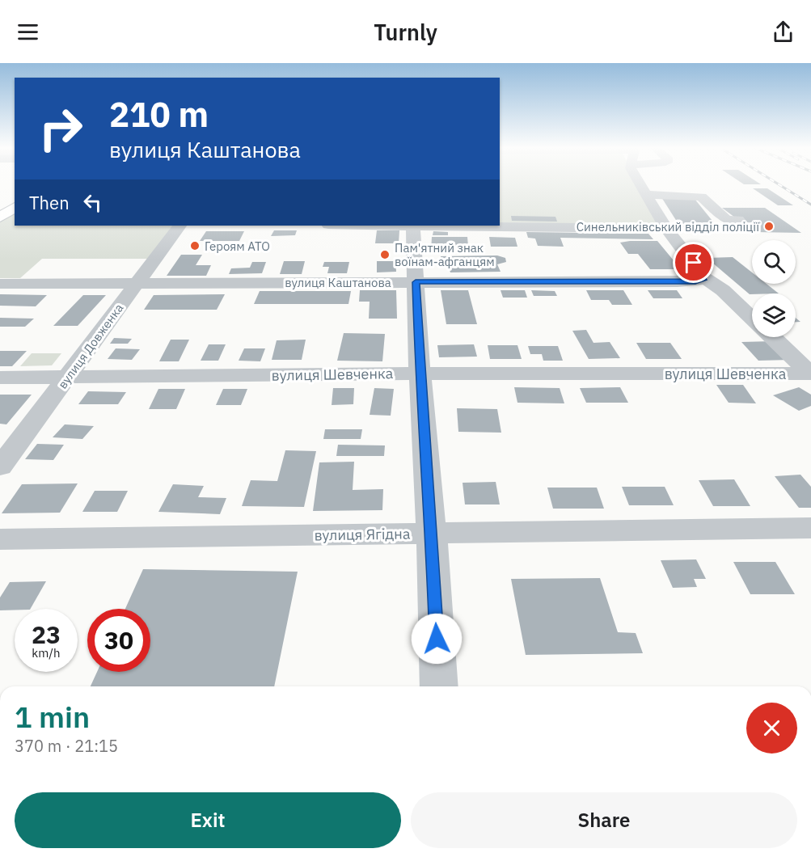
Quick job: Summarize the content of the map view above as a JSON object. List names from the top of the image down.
{
  "streets": {
    "street": [
      "вулиця Каштанова",
      "вулиця Довженка",
      "вулиця Шевченка",
      "вулиця Ягідна"
    ]
  },
  "crossings": [
    ["вулиця Каштанова", "вулиця Довженка"],
    ["вулиця Довженка", "вулиця Шевченка"]
  ],
  "places": ["Синельниківський відділ поліції", "Героям АТО", "Пам'ятний знак воїнам-афганцям"],
  "page": {
    "header": "Turnly",
    "turn": ["210 m", "вулиця Каштанова"],
    "then": "Then",
    "speed": "23 km/h",
    "limit": "30",
    "heading": ["1 min", "370 m · 21:15"],
    "buttons": ["Exit", "Share"]
  }
}
